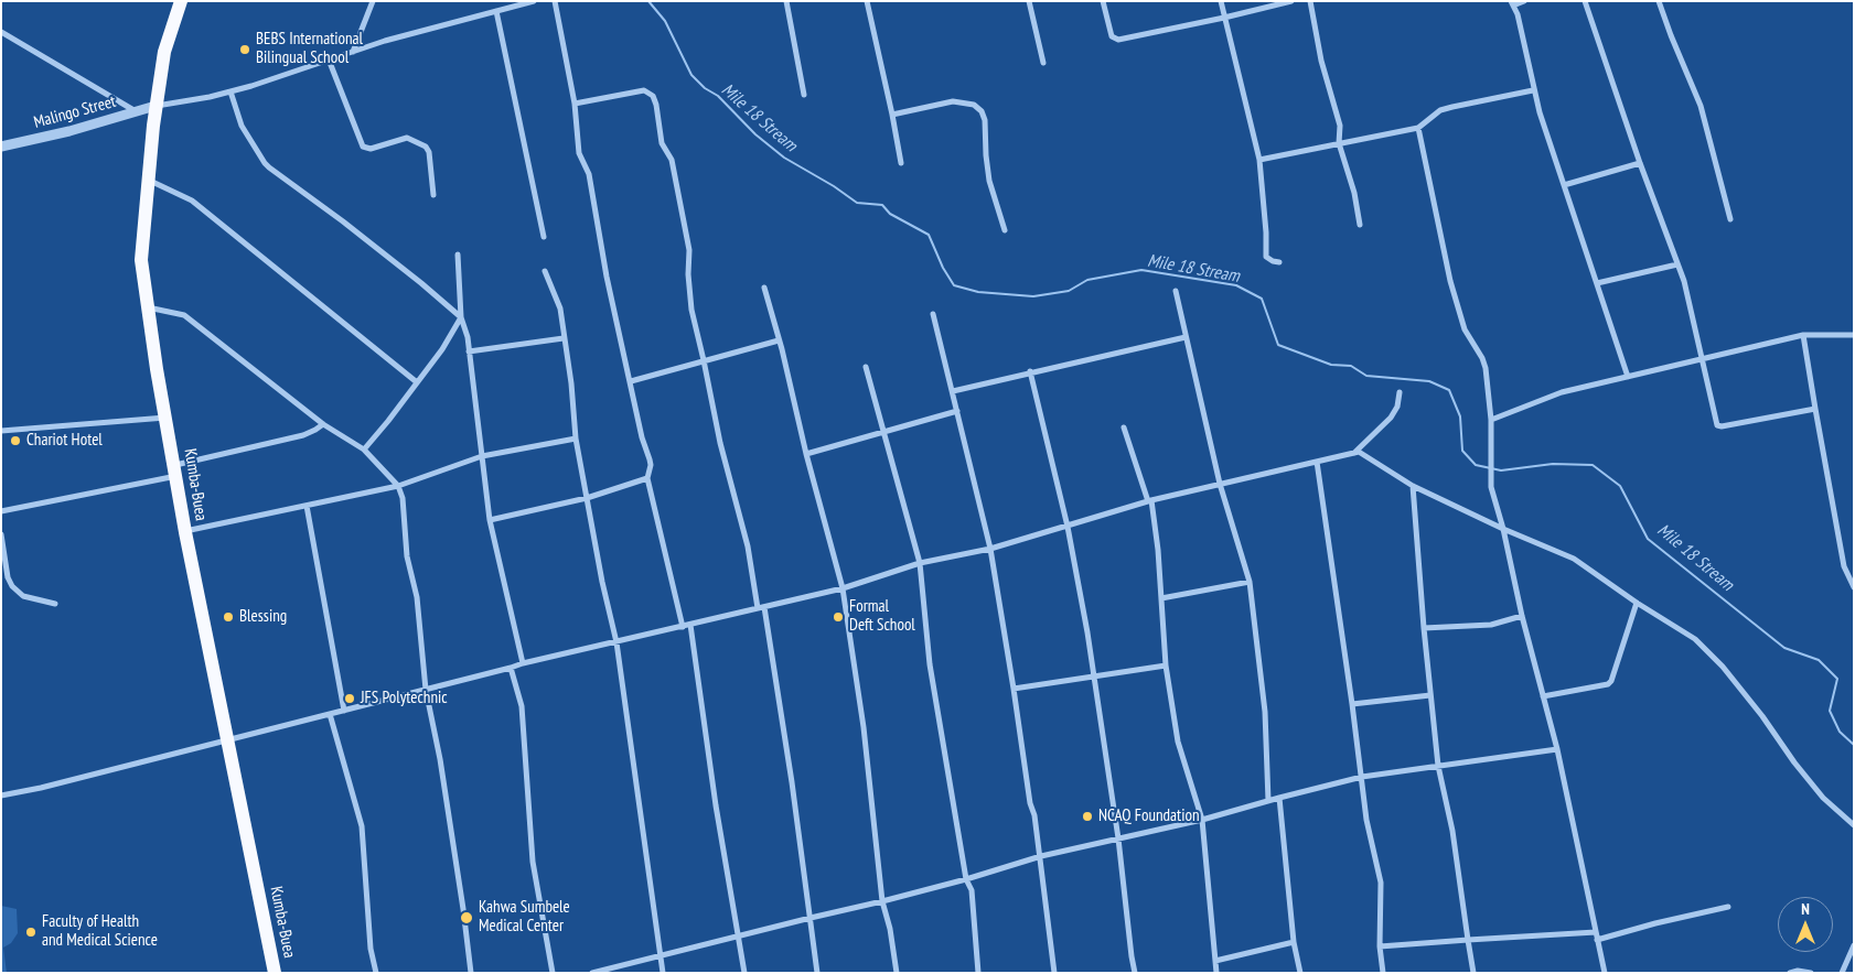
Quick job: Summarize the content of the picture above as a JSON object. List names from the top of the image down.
{
  "streets": {
    "highway": ["Kumba-Buea"],
    "street": ["Malingo Street"]
  },
  "crossings": [
    ["Malingo Street", "Kumba-Buea"]
  ],
  "water": ["Mile 18 Stream"],
  "places": [
    "BEBS International Bilingual School",
    "Chariot Hotel",
    "Blessing",
    "Formal Deft School",
    "JFS Polytechnic",
    "NCAQ Foundation",
    "Kahwa Sumbele Medical Center",
    "Faculty of Health and Medical Science"
  ],
  "north": "top"
}
